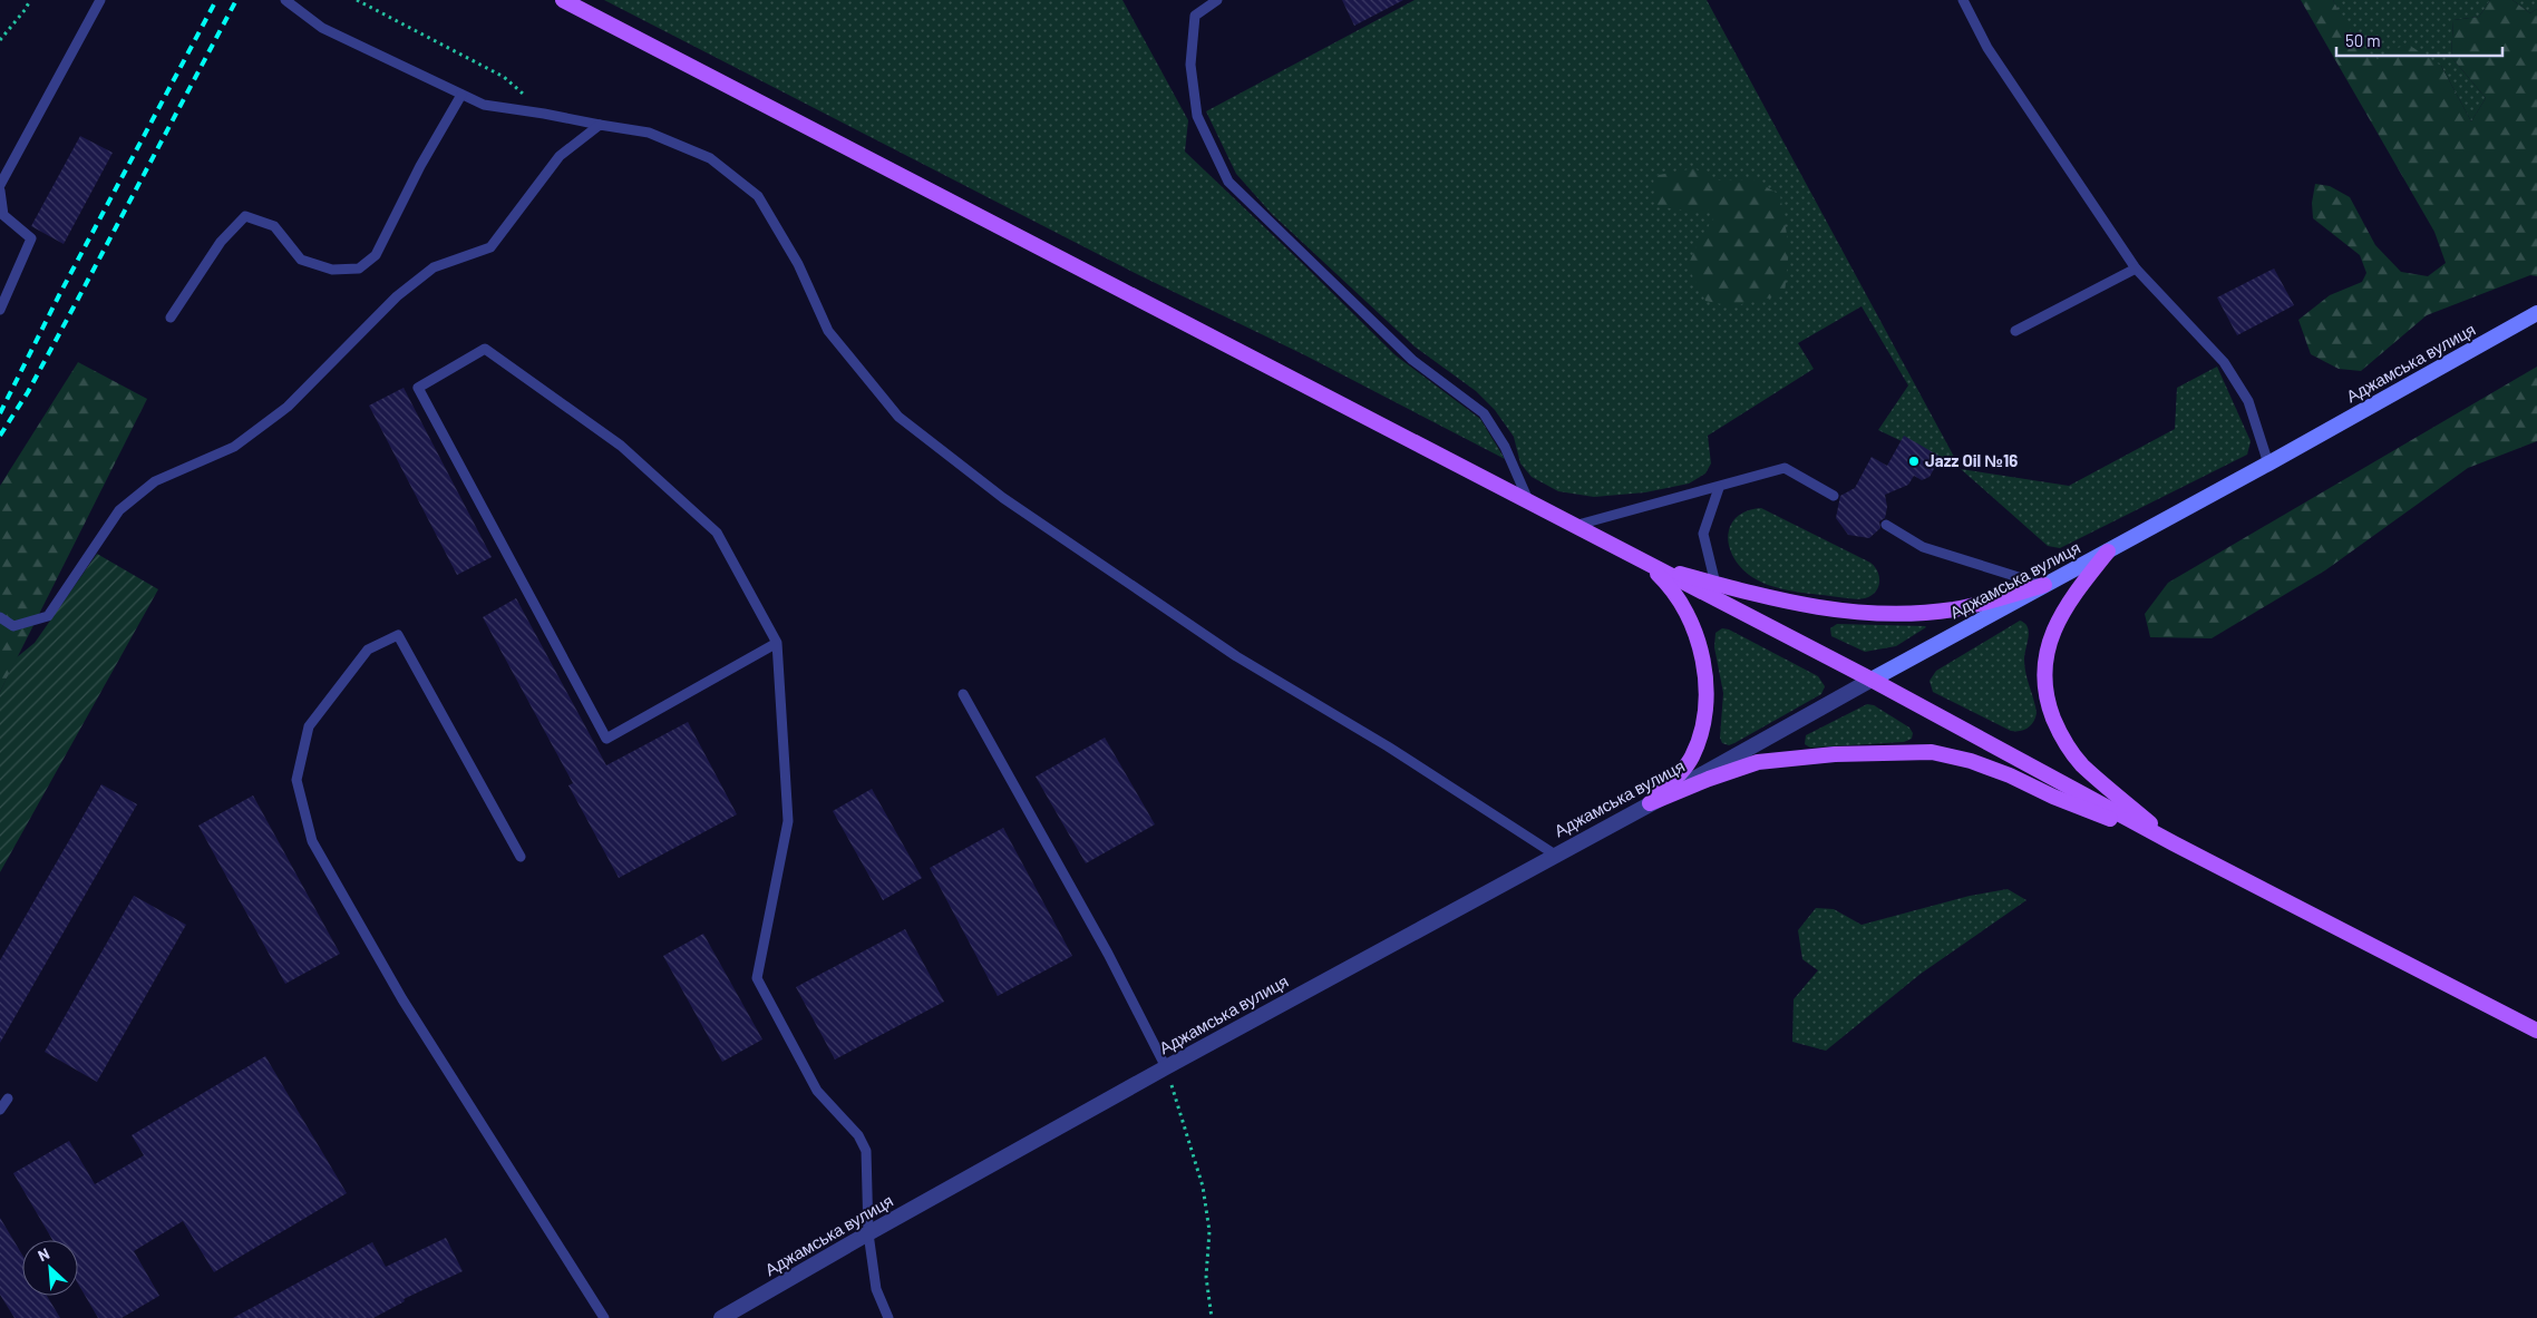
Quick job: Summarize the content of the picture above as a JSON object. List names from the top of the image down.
{
  "streets": {
    "main road": ["Аджамська вулиця"]
  },
  "places": ["Jazz Oil №16"],
  "scale_bar": "50 m",
  "north": "top left"
}
